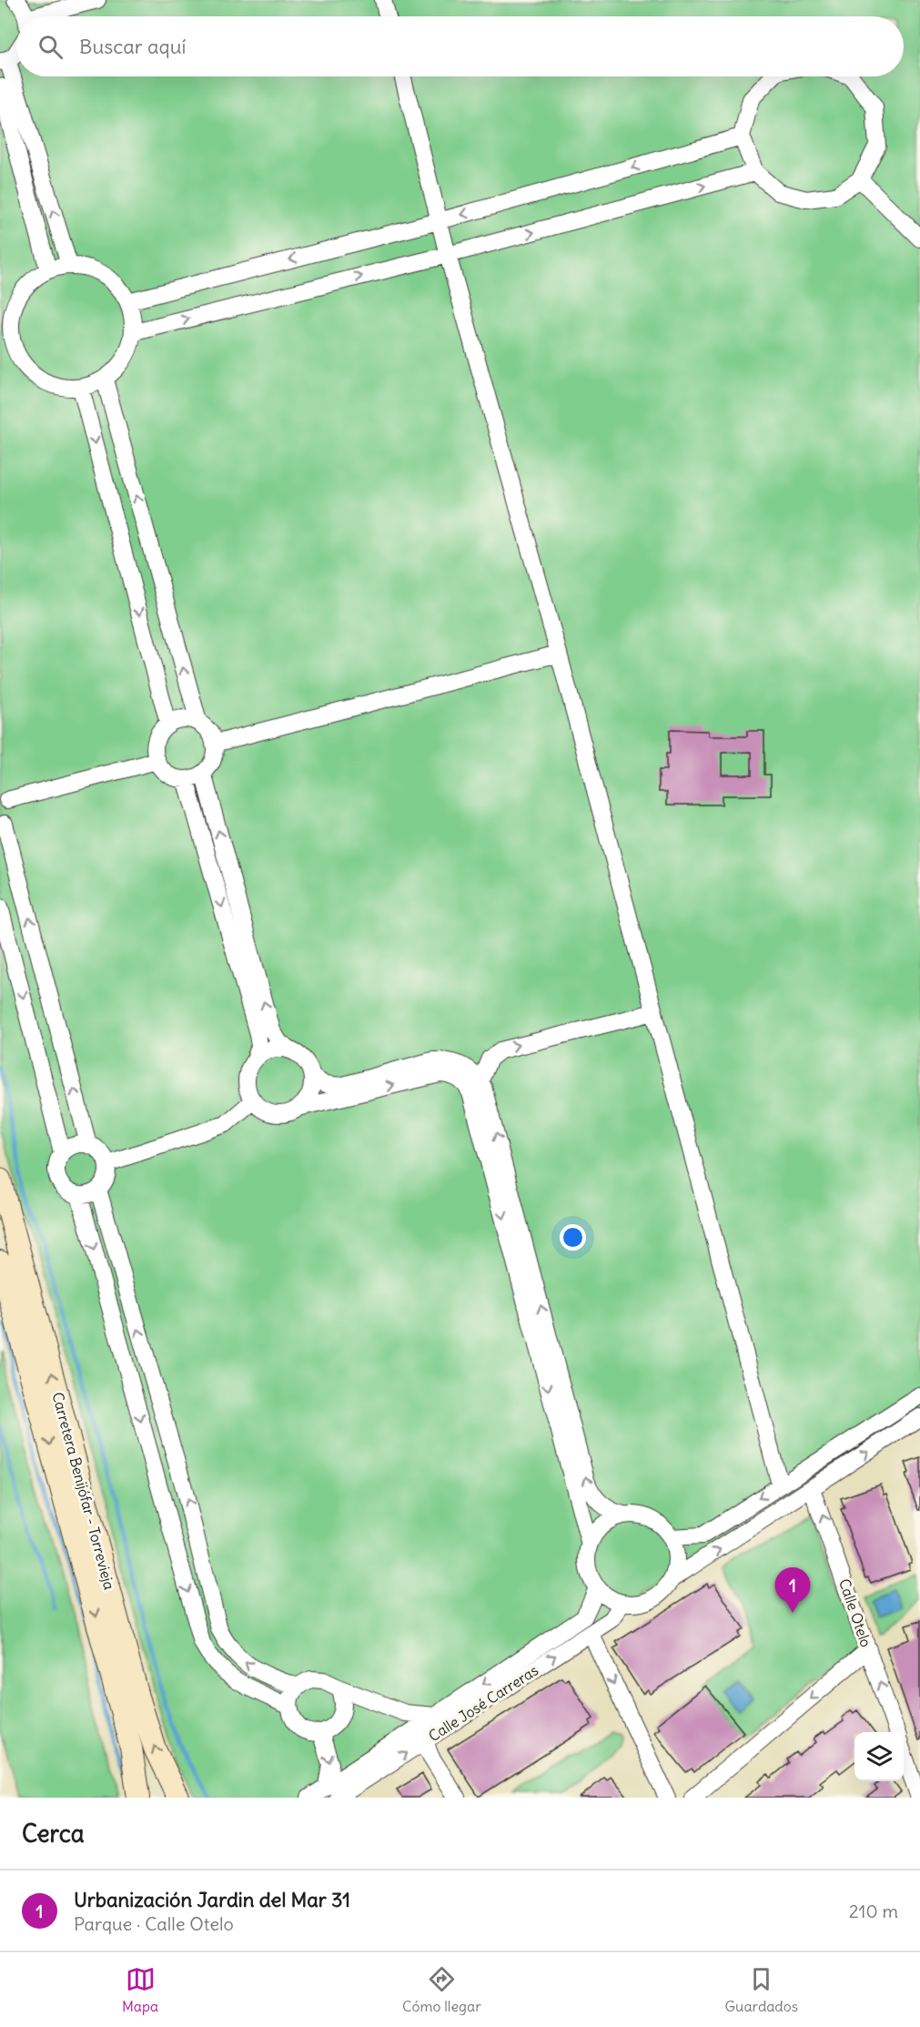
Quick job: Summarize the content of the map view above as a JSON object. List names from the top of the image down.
{
  "streets": {
    "main road": ["Carretera Benijófar - Torrevieja"],
    "street": ["Calle Otelo", "Calle José Carreras"]
  },
  "one_way": ["Calle Otelo"],
  "page": {
    "search": "Buscar aquí",
    "pins": "1",
    "heading": "Cerca",
    "list": [
      {
        "mark": "1",
        "name": "Urbanización Jardin del Mar 31",
        "note": "Parque · Calle Otelo",
        "value": "210 m"
      }
    ],
    "nav": ["Mapa", "Cómo llegar", "Guardados"]
  }
}
